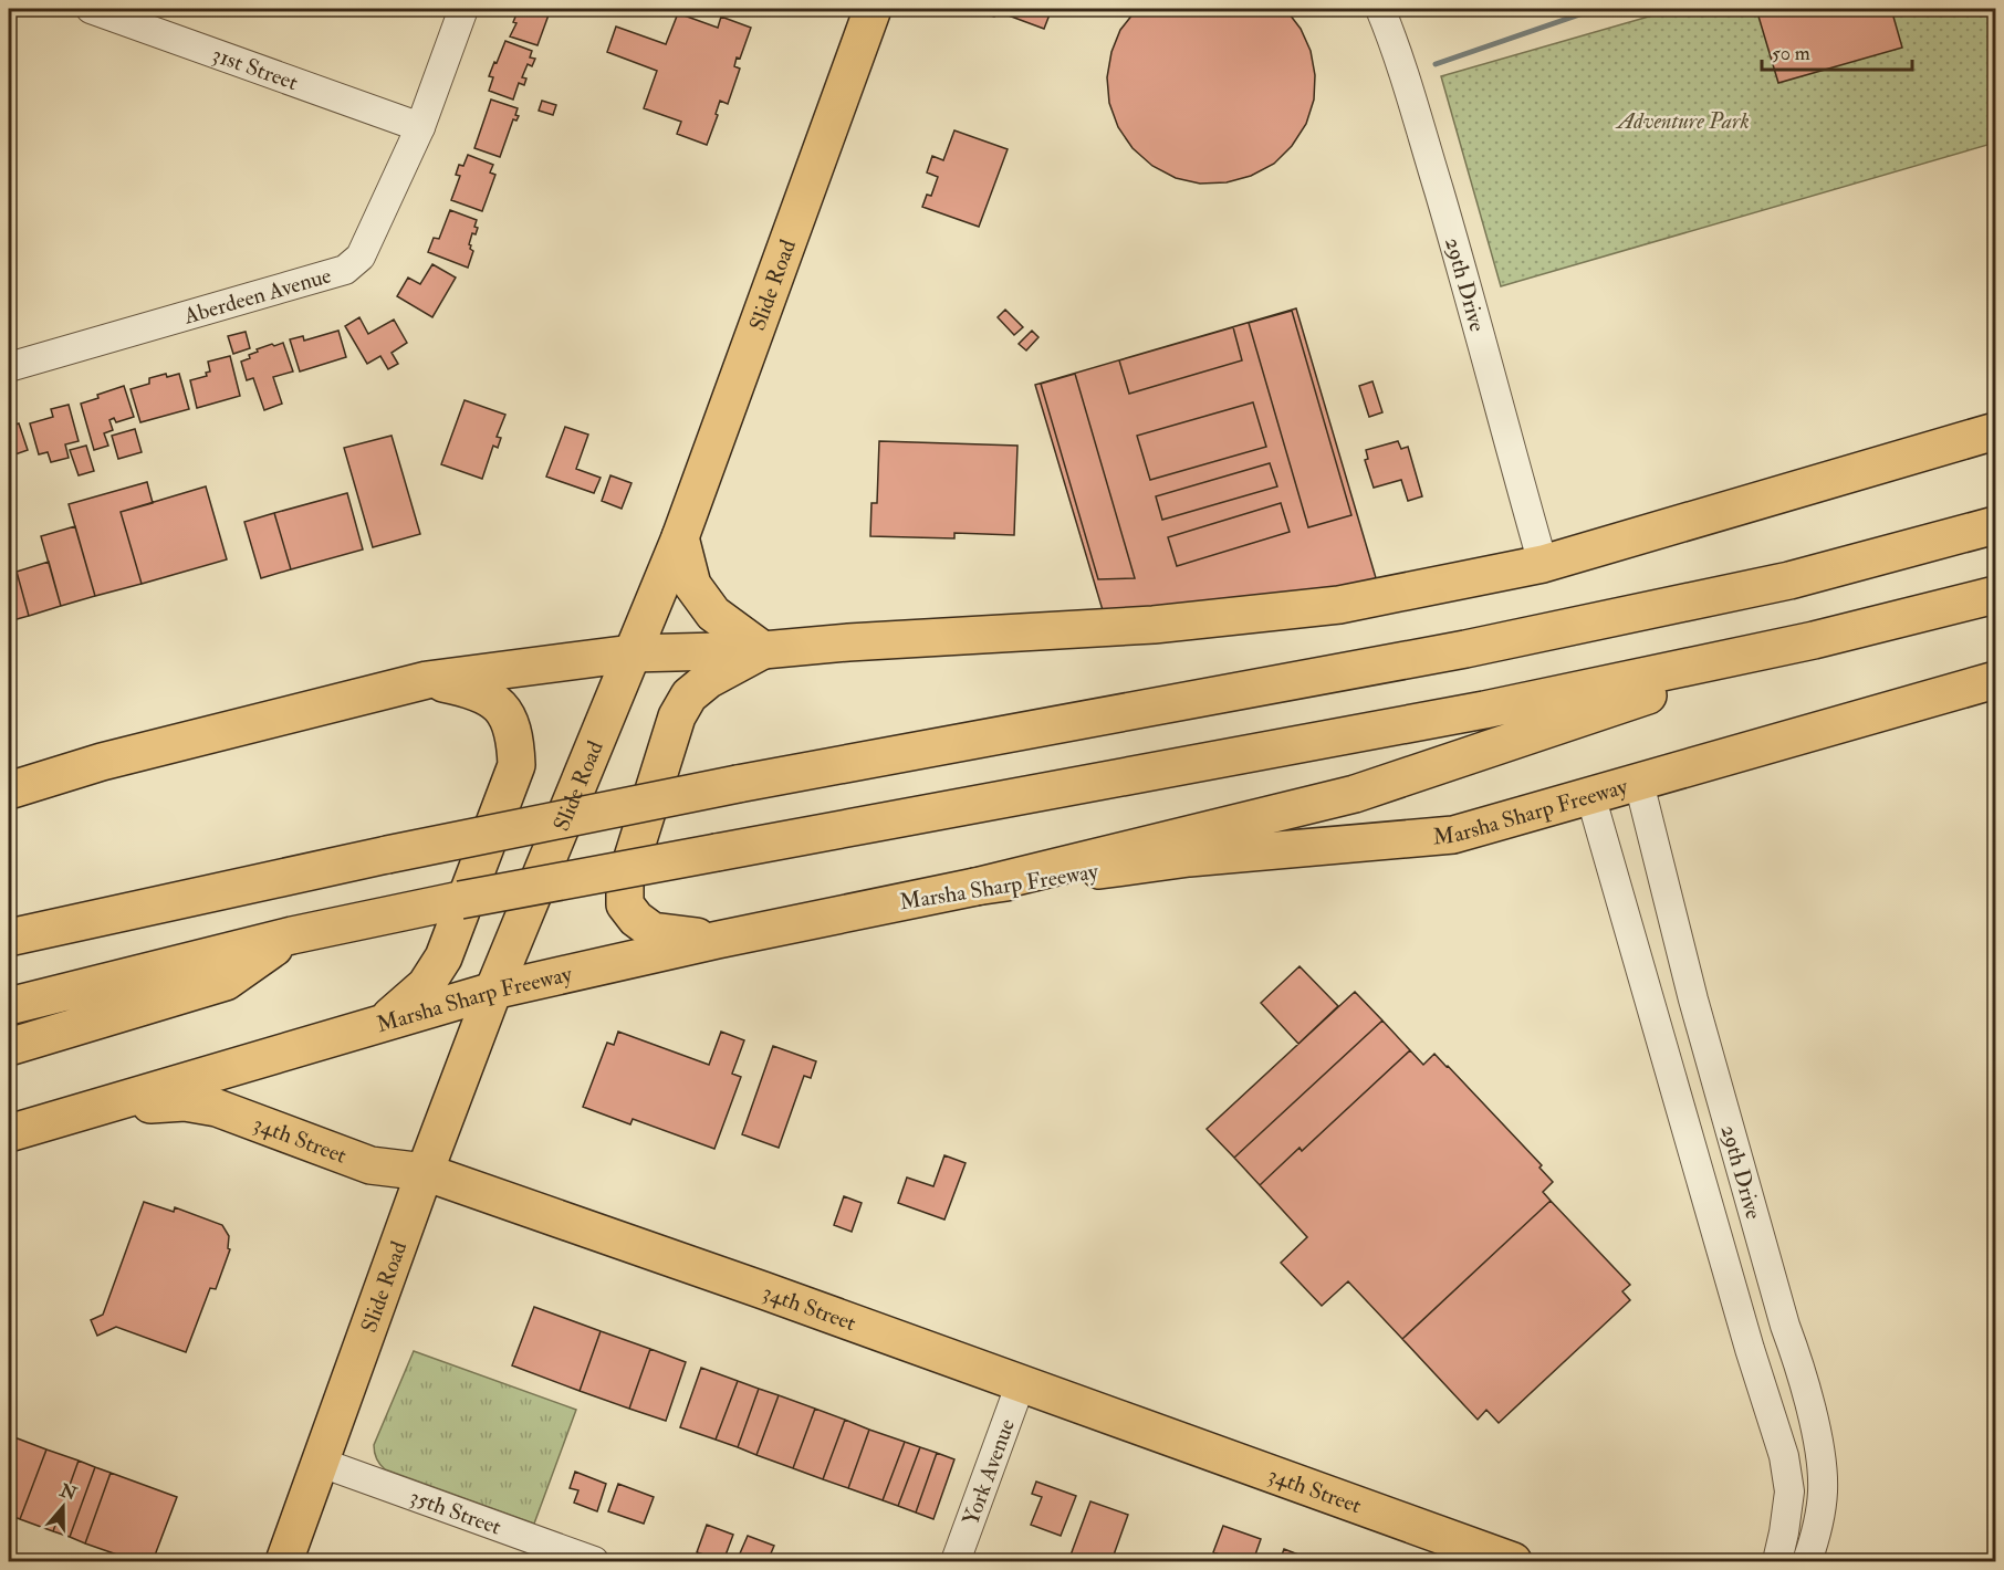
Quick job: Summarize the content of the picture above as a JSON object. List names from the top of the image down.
{
  "streets": {
    "main road": ["Slide Road", "Marsha Sharp Freeway", "34th Street"],
    "street": [
      "31st Street",
      "29th Drive",
      "Aberdeen Avenue",
      "York Avenue",
      "35th Street"
    ]
  },
  "crossings": [
    ["31st Street", "Aberdeen Avenue"],
    ["Slide Road", "Marsha Sharp Freeway"],
    ["Slide Road", "34th Street"],
    ["Slide Road", "35th Street"],
    ["29th Drive", "Marsha Sharp Freeway"],
    ["Marsha Sharp Freeway", "34th Street"],
    ["34th Street", "York Avenue"]
  ],
  "parks": ["Adventure Park"],
  "scale_bar": "50 m",
  "north": "top"
}
